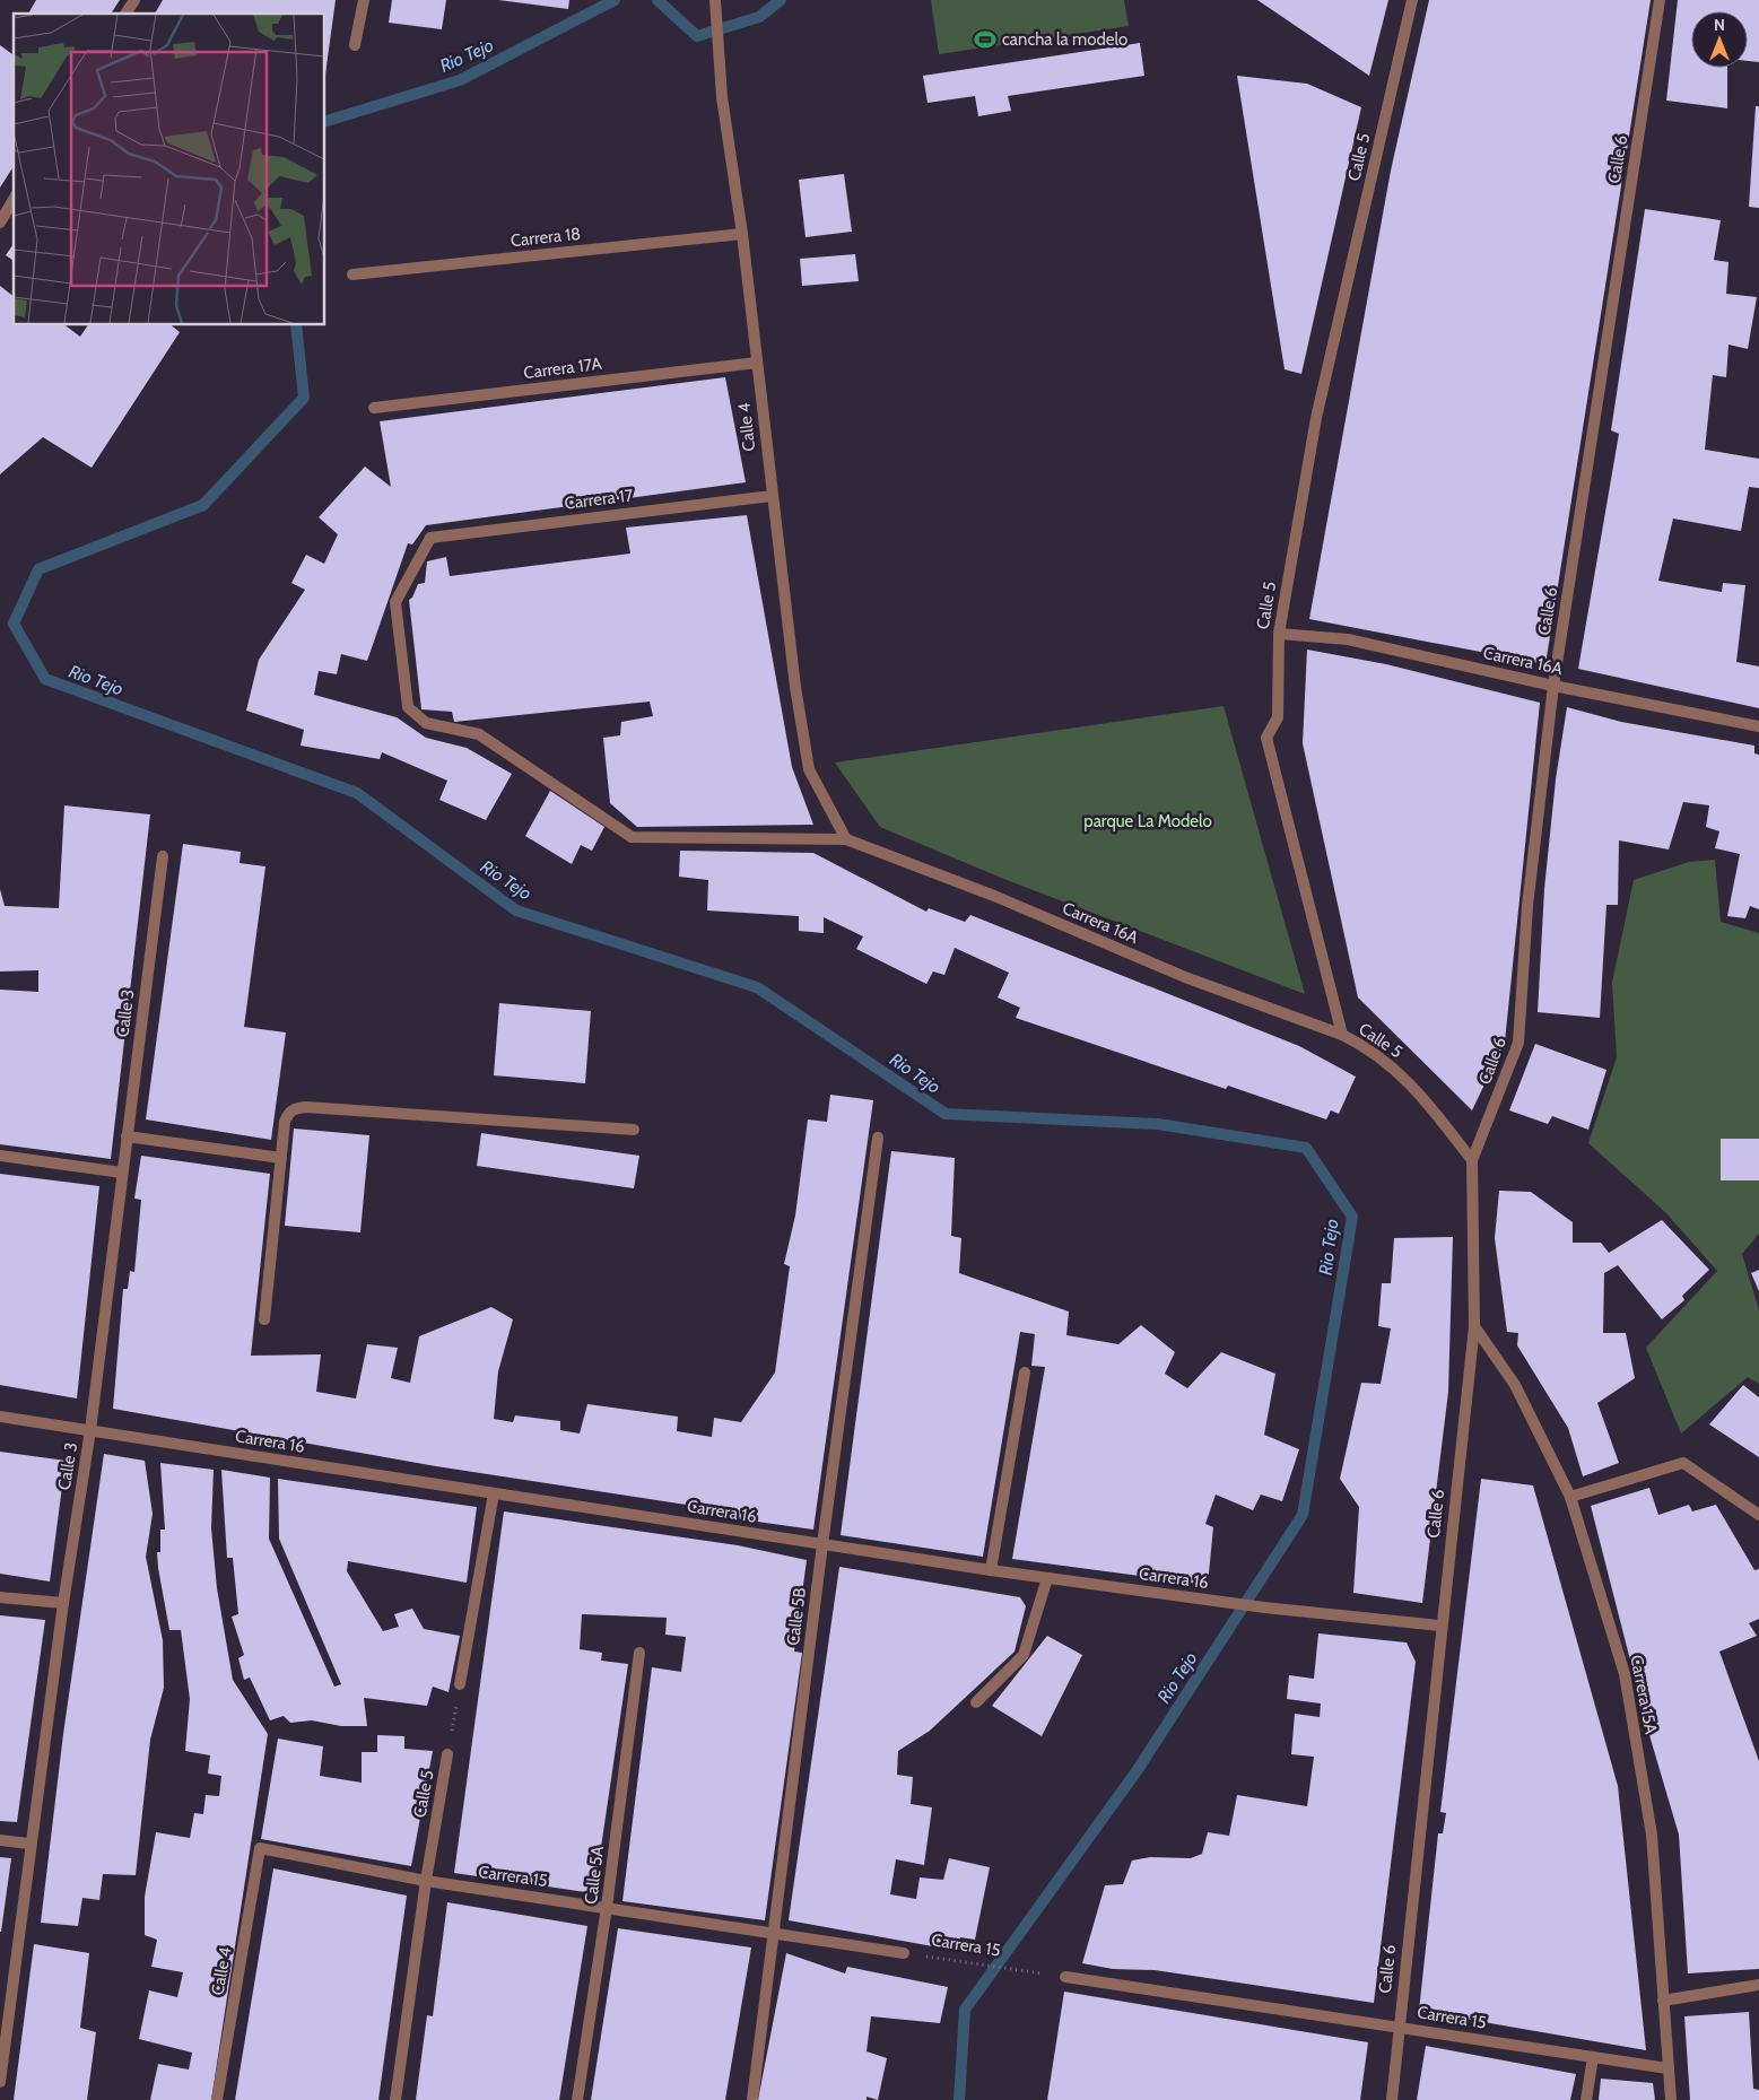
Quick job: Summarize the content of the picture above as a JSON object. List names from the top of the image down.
{
  "streets": {
    "street": [
      "Calle 5",
      "Calle 6",
      "Carrera 18",
      "Carrera 17A",
      "Calle 4",
      "Carrera 17",
      "Carrera 16A",
      "Calle 3",
      "Carrera 16",
      "Calle 5B",
      "Carrera 15A",
      "Calle 5A",
      "Carrera 15"
    ]
  },
  "crossings": [
    ["Calle 5", "Calle 6"],
    ["Calle 5", "Carrera 16A"],
    ["Calle 5", "Carrera 15"],
    ["Calle 6", "Carrera 16A"],
    ["Calle 6", "Carrera 16"],
    ["Calle 6", "Carrera 15A"],
    ["Calle 6", "Carrera 15"],
    ["Carrera 18", "Calle 4"],
    ["Carrera 17A", "Calle 4"],
    ["Calle 4", "Carrera 17"],
    ["Calle 4", "Carrera 16A"],
    ["Calle 4", "Carrera 15"],
    ["Carrera 17", "Carrera 16A"],
    ["Calle 3", "Carrera 16"],
    ["Carrera 16", "Calle 5B"],
    ["Calle 5B", "Carrera 15"],
    ["Carrera 15A", "Carrera 15"],
    ["Calle 5A", "Carrera 15"]
  ],
  "water": ["Rio Tejo"],
  "parks": ["parque La Modelo"],
  "places": {
    "sports": ["cancha la modelo"]
  },
  "north": "top"
}
